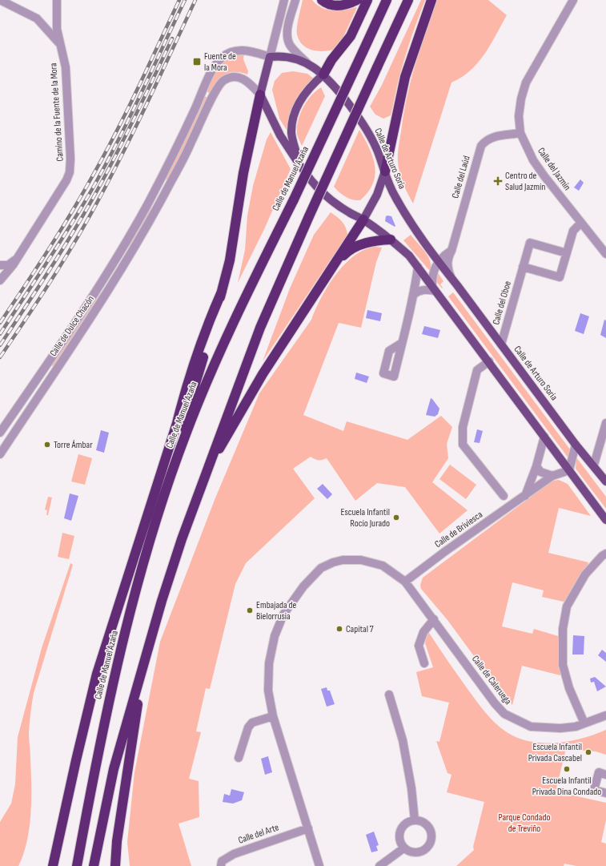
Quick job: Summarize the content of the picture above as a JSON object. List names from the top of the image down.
{
  "streets": {
    "highway": ["Calle de Manuel Azaña"],
    "main road": ["Calle de Arturo Soria"],
    "street": [
      "Camino de la Fuente de la Mora",
      "Calle del Jazmín",
      "Calle del Laúd",
      "Calle del Oboe",
      "Calle de Dulce Chacón",
      "Calle de Briviesca",
      "Calle de Caleruega",
      "Calle del Arte"
    ]
  },
  "crossings": [
    ["Calle de Arturo Soria", "Calle del Laúd"],
    ["Calle de Arturo Soria", "Calle del Oboe"],
    ["Calle de Arturo Soria", "Calle de Dulce Chacón"],
    ["Calle del Jazmín", "Calle del Laúd"],
    ["Calle de Briviesca", "Calle de Caleruega"],
    ["Calle de Caleruega", "Calle del Arte"]
  ],
  "parks": ["Parque Condado de Treviño"],
  "places": {
    "transit": ["Fuente de la Mora"],
    "health": ["Centro de Salud Jazmín"],
    "other": [
      "Torre Ámbar",
      "Escuela Infantil Rocío Jurado",
      "Embajada de Bielorrusia",
      "Capital 7",
      "Escuela Infantil Privada Cascabel",
      "Escuela Infantil Privada Dina Condado"
    ]
  }
}
